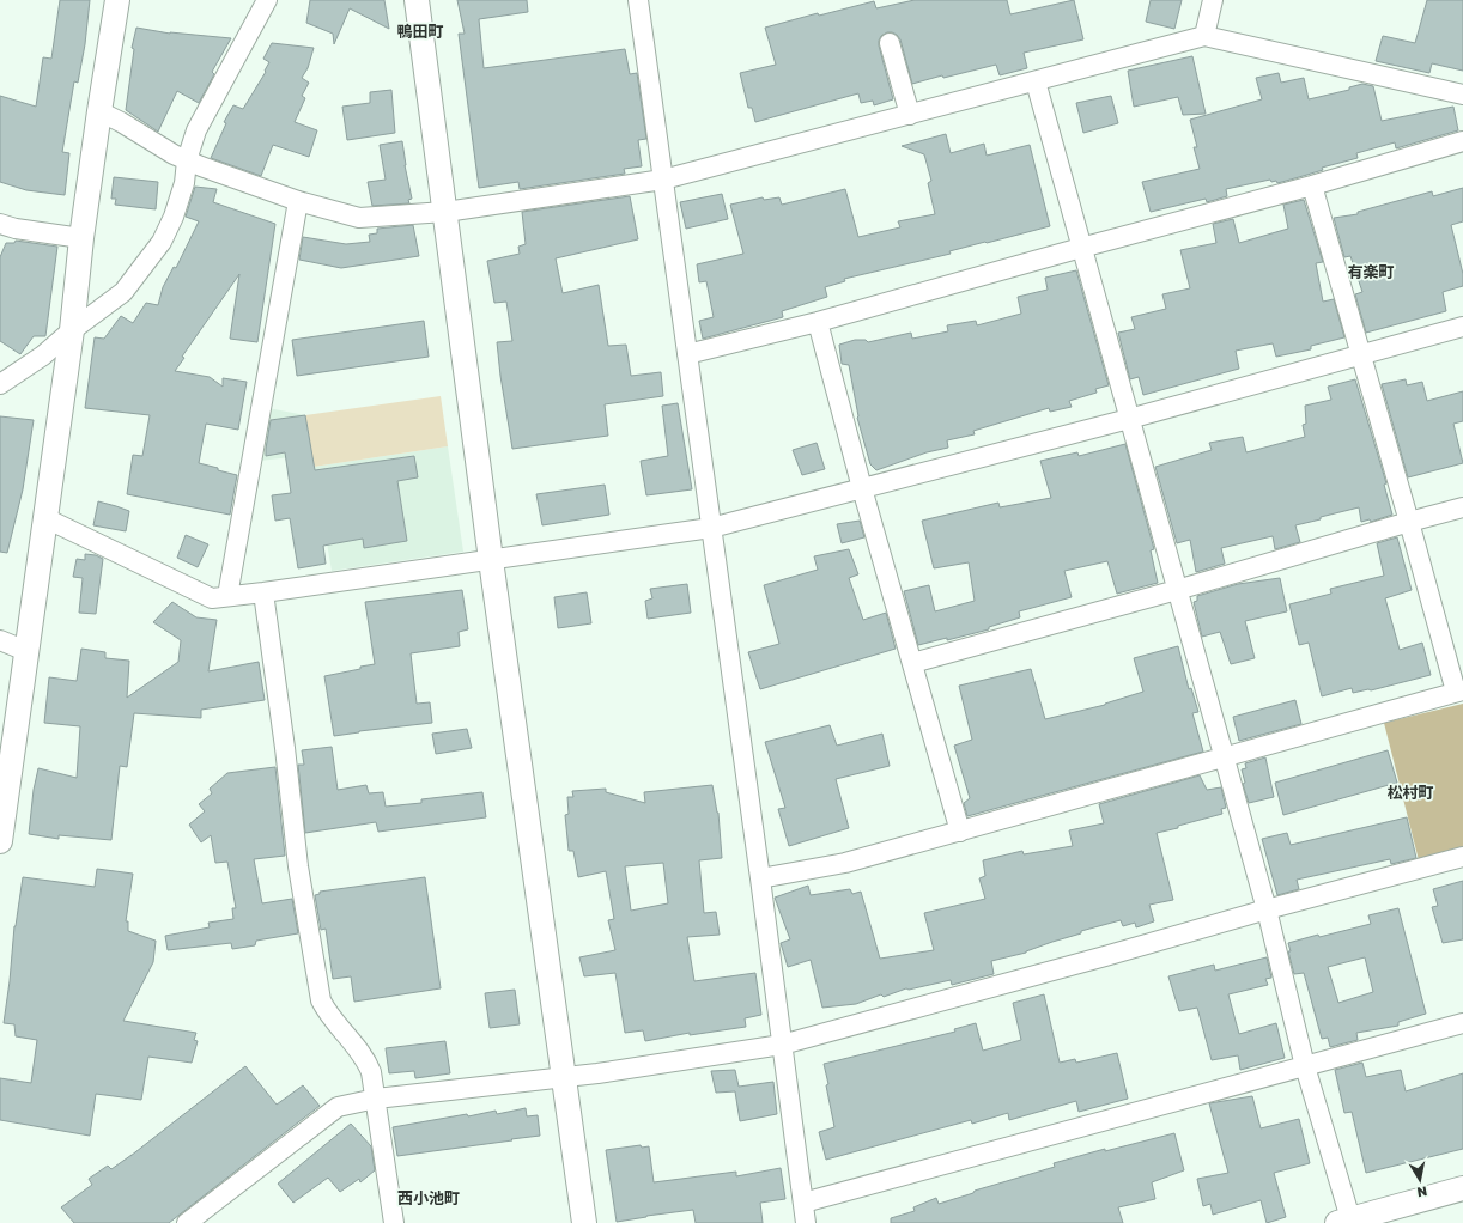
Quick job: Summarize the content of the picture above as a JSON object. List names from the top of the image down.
{
  "districts": [
    "鴨田町",
    "有楽町",
    "松村町",
    "西小池町"
  ],
  "north": "bottom"
}
